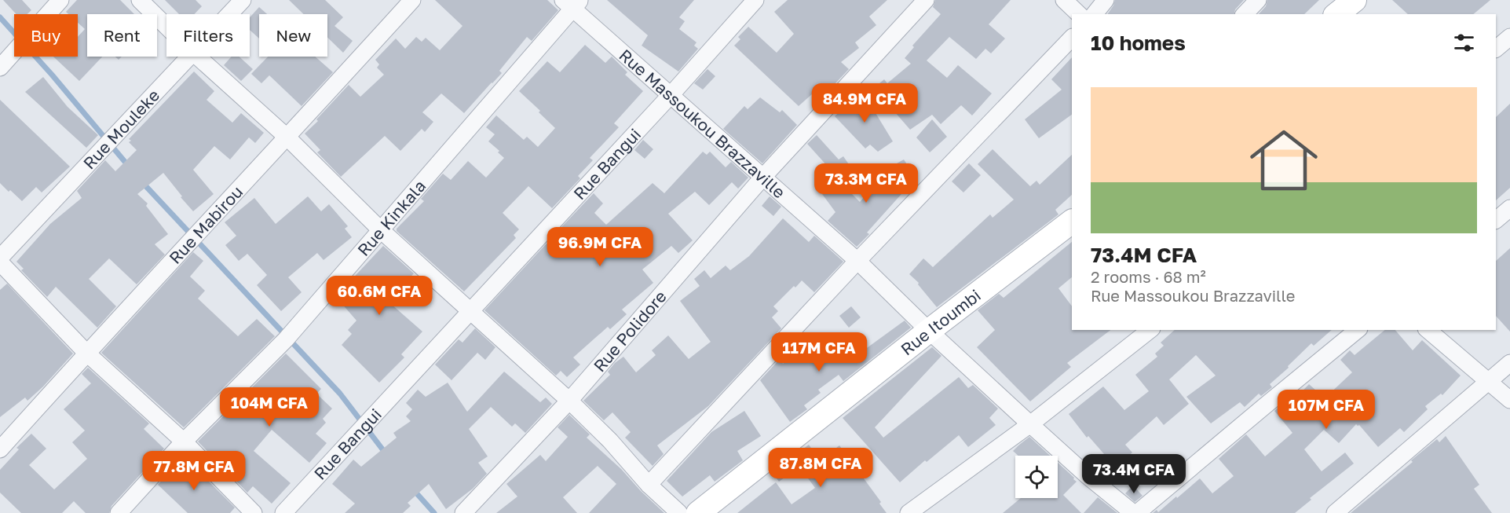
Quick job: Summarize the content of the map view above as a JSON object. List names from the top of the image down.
{
  "streets": {
    "street": [
      "Rue Massoukou Brazzaville",
      "Rue Mouleke",
      "Rue Bangui",
      "Rue Kinkala",
      "Rue Mabirou",
      "Rue Itoumbi",
      "Rue Polidore"
    ]
  },
  "crossings": [
    ["Rue Massoukou Brazzaville", "Rue Bangui"],
    ["Rue Massoukou Brazzaville", "Rue Kinkala"],
    ["Rue Massoukou Brazzaville", "Rue Itoumbi"],
    ["Rue Massoukou Brazzaville", "Rue Polidore"]
  ],
  "page": {
    "chip": [
      "Buy",
      "Rent",
      "Filters",
      "New"
    ],
    "heading": "10 homes",
    "list": [
      {
        "name": "73.4M CFA",
        "note": "2 rooms · 68 m² · Rue Massoukou Brazzaville"
      }
    ],
    "price": [
      "84.9M CFA",
      "73.3M CFA",
      "96.9M CFA",
      "60.6M CFA",
      "117M CFA",
      "104M CFA",
      "107M CFA",
      "87.8M CFA",
      "77.8M CFA",
      "73.4M CFA"
    ]
  }
}
